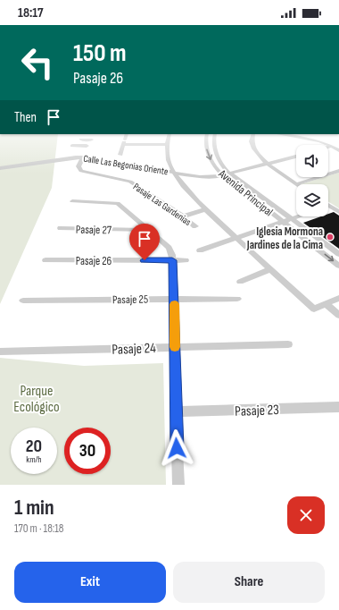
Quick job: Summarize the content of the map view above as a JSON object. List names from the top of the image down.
{
  "streets": {
    "street": [
      "Calle Las Begonias Oriente",
      "Avenida Principal",
      "Pasaje Las Gardenias",
      "Pasaje 27",
      "Pasaje 26",
      "Pasaje 25",
      "Pasaje 24",
      "Pasaje 23"
    ]
  },
  "crossings": [
    ["Calle Las Begonias Oriente", "Avenida Principal"],
    ["Calle Las Begonias Oriente", "Pasaje Las Gardenias"]
  ],
  "parks": ["Parque Ecológico"],
  "places": ["Iglesia Mormona Jardines de la Cima"],
  "page": {
    "status": "18:17",
    "turn": ["150 m", "Pasaje 26"],
    "then": "Then",
    "speed": "20 km/h",
    "limit": "30",
    "heading": ["1 min", "170 m · 18:18"],
    "buttons": ["Exit", "Share"]
  }
}
